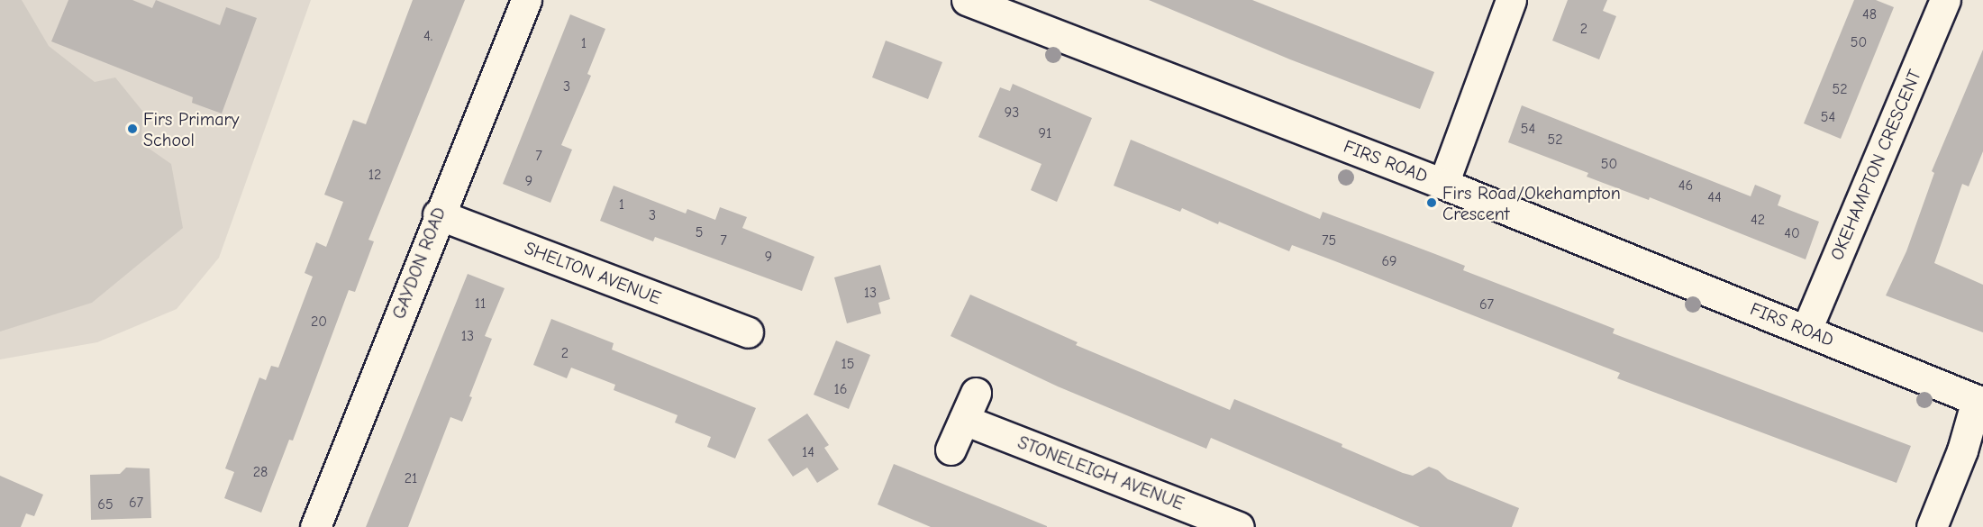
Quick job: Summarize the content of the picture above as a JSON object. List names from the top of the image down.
{
  "streets": {
    "street": [
      "FIRS ROAD",
      "OKEHAMPTON CRESCENT",
      "GAYDON ROAD",
      "SHELTON AVENUE",
      "STONELEIGH AVENUE"
    ]
  },
  "crossings": [
    ["FIRS ROAD", "OKEHAMPTON CRESCENT"],
    ["GAYDON ROAD", "SHELTON AVENUE"]
  ],
  "places": ["Firs Primary School", "Firs Road/Okehampton Crescent"],
  "house_numbers": [
    "48",
    "2",
    "4.",
    "50",
    "1",
    "3",
    "52",
    "93",
    "54",
    "54",
    "91",
    "52",
    "7",
    "50",
    "12",
    "9",
    "46",
    "44",
    "1",
    "3",
    "42",
    "5",
    "40",
    "7",
    "75",
    "9",
    "69",
    "13",
    "11",
    "67",
    "20",
    "13",
    "2",
    "15",
    "16",
    "14",
    "28",
    "21",
    "67",
    "65"
  ]
}
